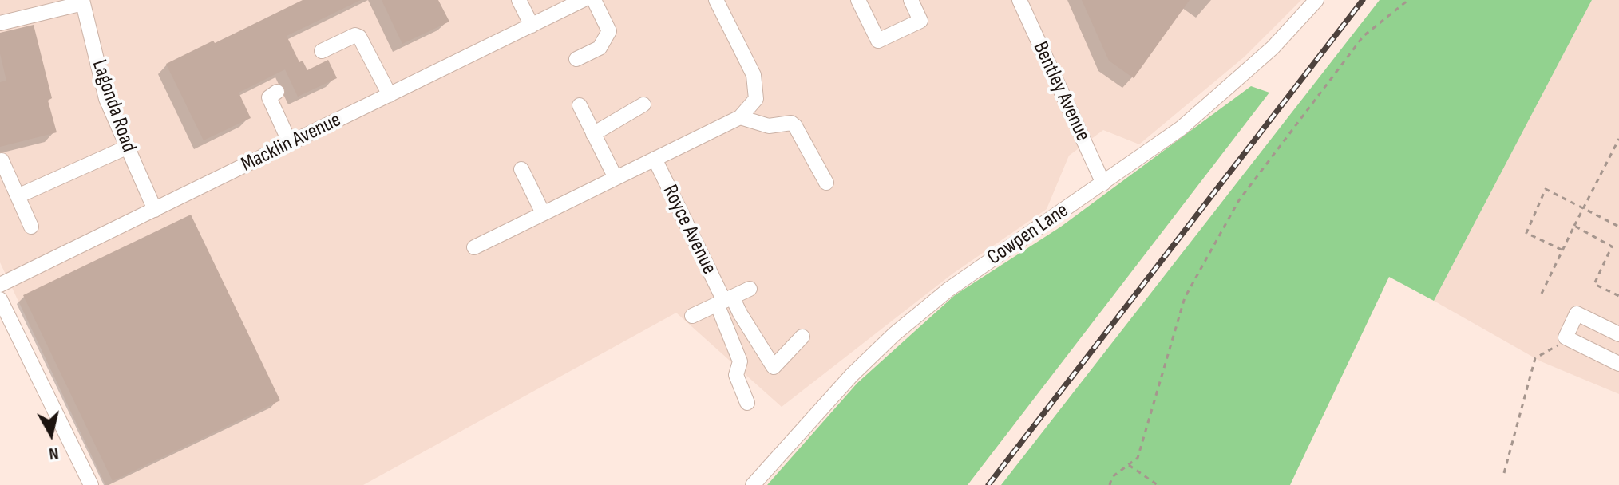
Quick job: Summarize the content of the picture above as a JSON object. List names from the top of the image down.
{
  "streets": {
    "street": [
      "Bentley Avenue",
      "Lagonda Road",
      "Macklin Avenue",
      "Royce Avenue",
      "Cowpen Lane"
    ]
  },
  "crossings": [
    ["Bentley Avenue", "Cowpen Lane"],
    ["Lagonda Road", "Macklin Avenue"]
  ],
  "north": "bottom"
}
